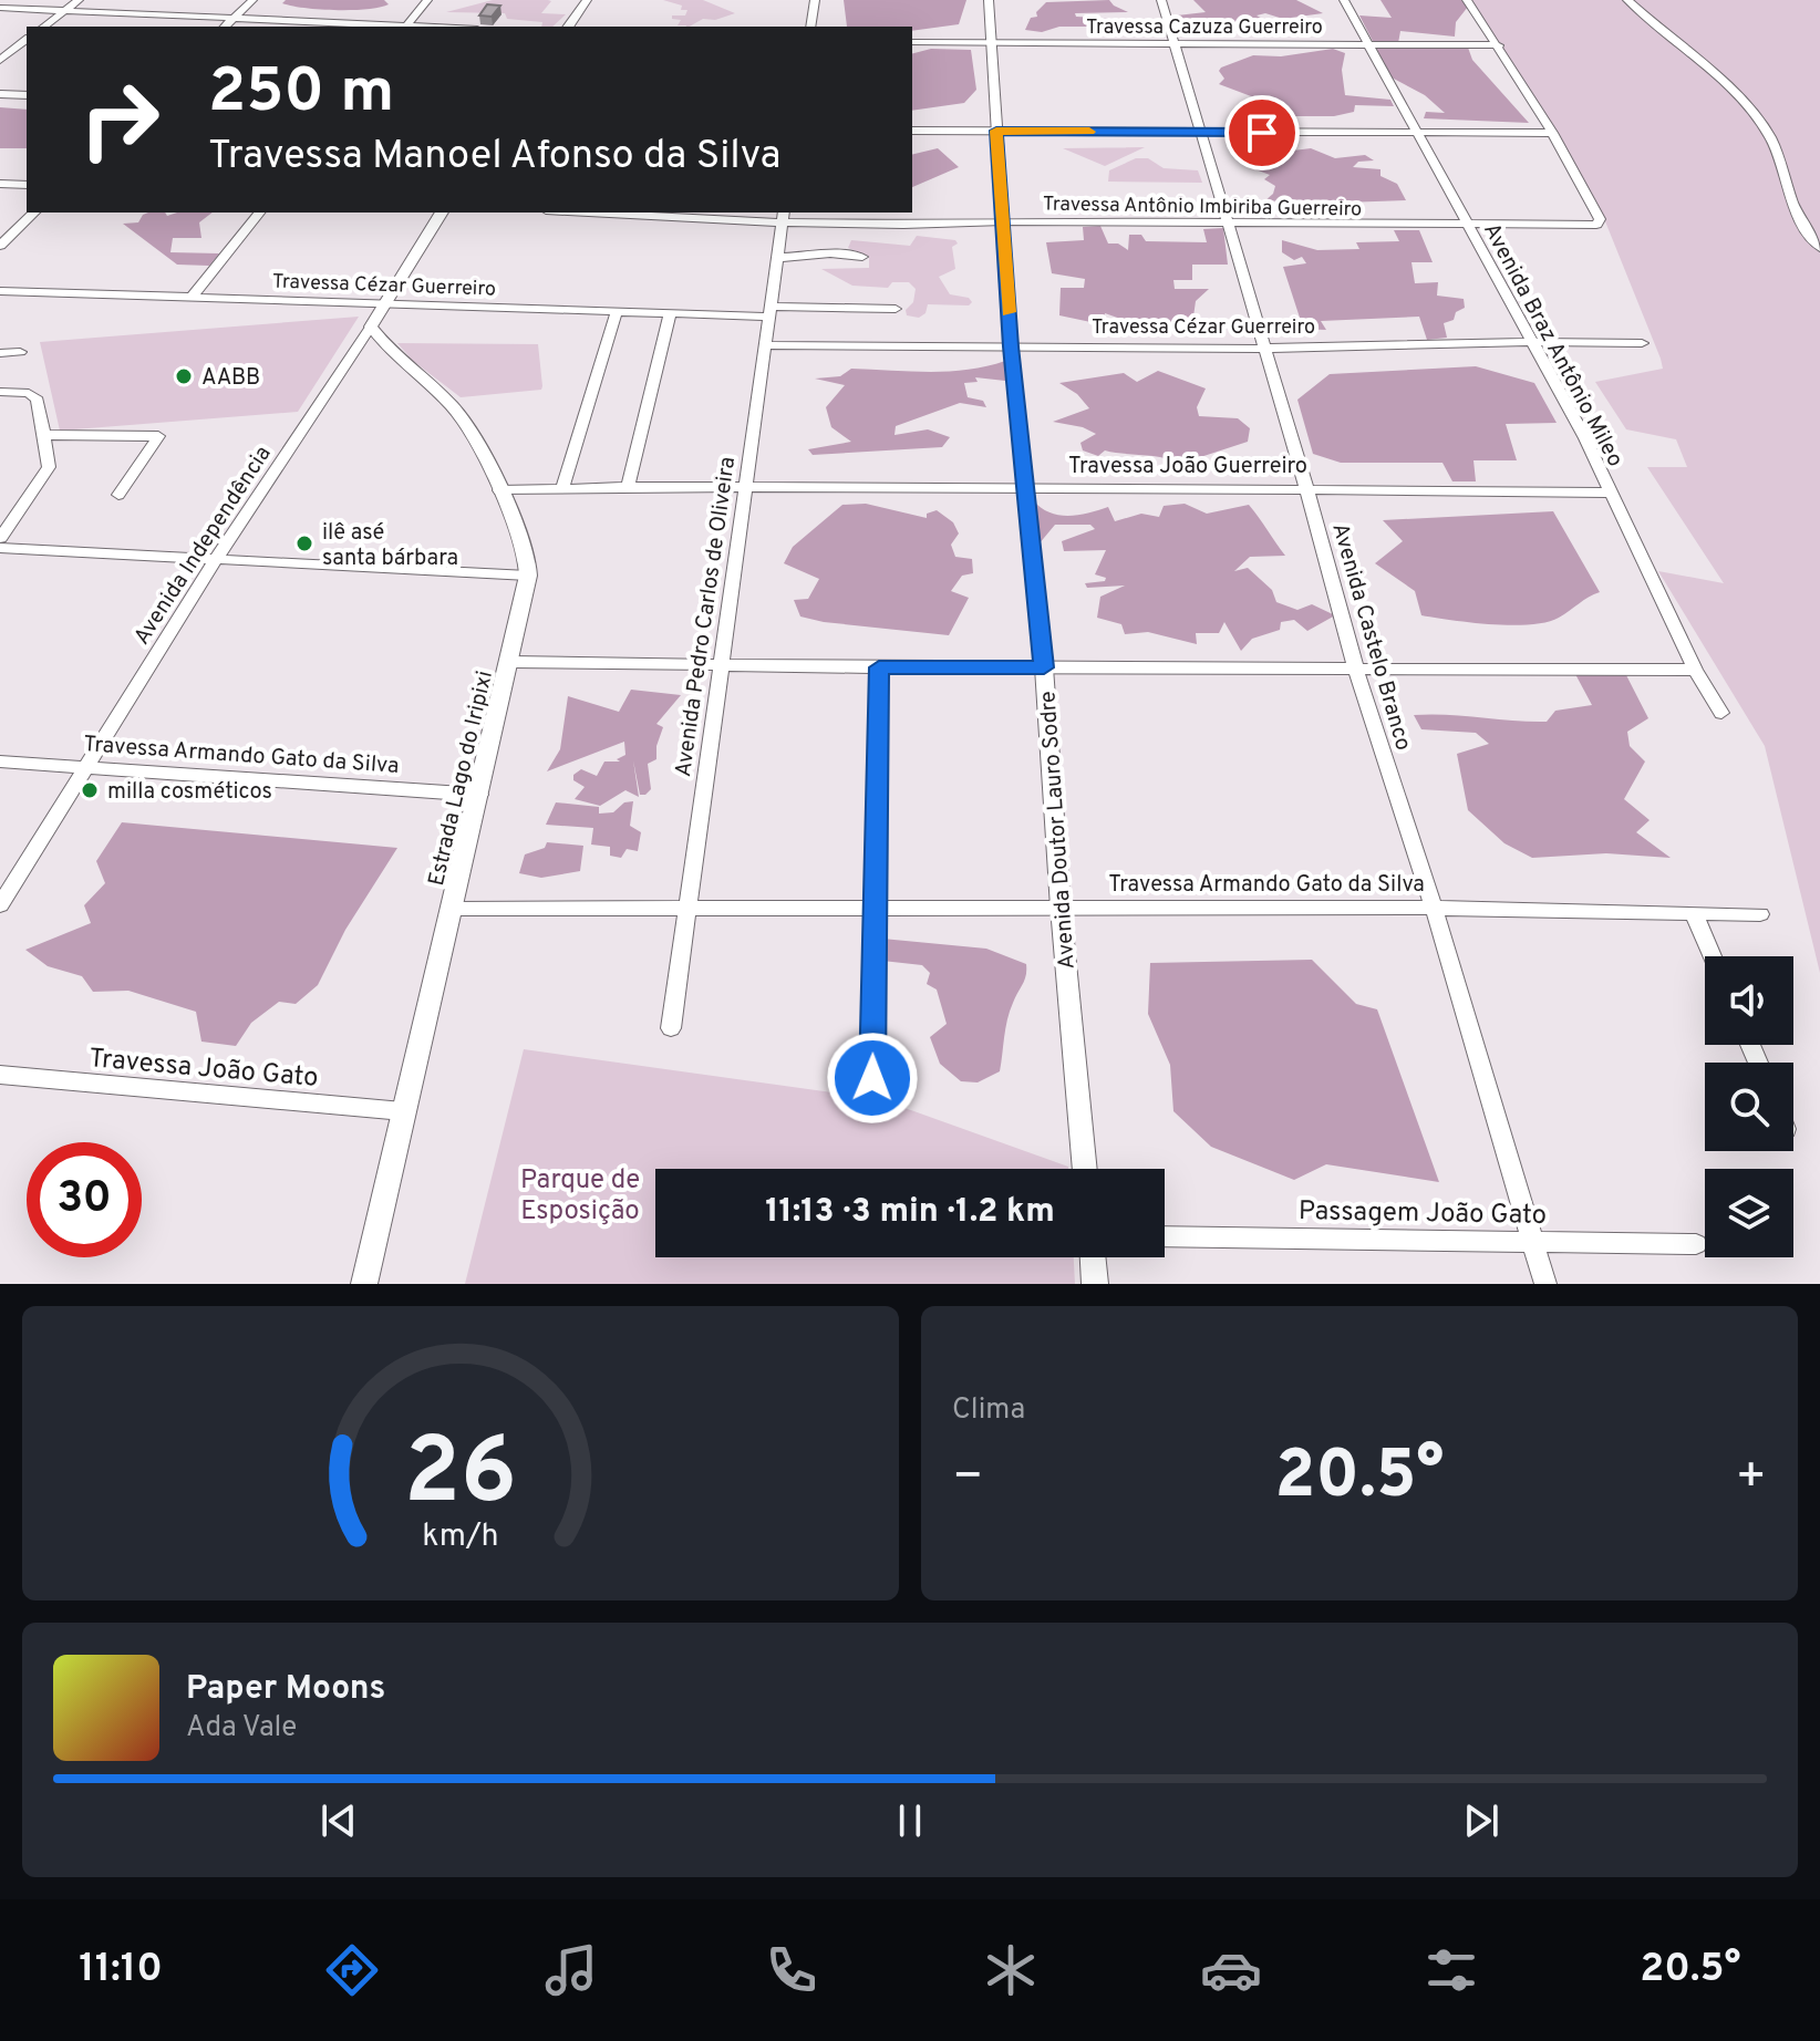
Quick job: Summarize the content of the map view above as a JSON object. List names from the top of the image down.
{
  "streets": {
    "street": [
      "Travessa Cazuza Guerreiro",
      "Travessa Antônio Imbiriba Guerreiro",
      "Travessa Cézar Guerreiro",
      "Avenida Braz Antônio Mileo",
      "Travessa João Guerreiro",
      "Avenida Independência",
      "Avenida Pedro Carlos de Oliveira",
      "Avenida Castelo Branco",
      "Travessa Armando Gato da Silva",
      "Estrada Lago do Iripixi",
      "Avenida Doutor Lauro Sodre",
      "Travessa João Gato",
      "Passagem João Gato"
    ]
  },
  "crossings": [
    ["Travessa Cazuza Guerreiro", "Avenida Braz Antônio Mileo"],
    ["Travessa Cazuza Guerreiro", "Avenida Castelo Branco"],
    ["Travessa Cazuza Guerreiro", "Avenida Doutor Lauro Sodre"],
    ["Travessa Antônio Imbiriba Guerreiro", "Avenida Braz Antônio Mileo"],
    ["Travessa Antônio Imbiriba Guerreiro", "Avenida Pedro Carlos de Oliveira"],
    ["Travessa Antônio Imbiriba Guerreiro", "Avenida Castelo Branco"],
    ["Travessa Antônio Imbiriba Guerreiro", "Avenida Doutor Lauro Sodre"],
    ["Travessa Cézar Guerreiro", "Avenida Braz Antônio Mileo"],
    ["Travessa Cézar Guerreiro", "Avenida Independência"],
    ["Travessa Cézar Guerreiro", "Avenida Pedro Carlos de Oliveira"],
    ["Travessa Cézar Guerreiro", "Avenida Castelo Branco"],
    ["Travessa Cézar Guerreiro", "Avenida Doutor Lauro Sodre"],
    ["Avenida Braz Antônio Mileo", "Travessa João Guerreiro"],
    ["Travessa João Guerreiro", "Avenida Pedro Carlos de Oliveira"],
    ["Travessa João Guerreiro", "Avenida Castelo Branco"],
    ["Travessa João Guerreiro", "Estrada Lago do Iripixi"],
    ["Travessa João Guerreiro", "Avenida Doutor Lauro Sodre"],
    ["Avenida Independência", "Travessa Armando Gato da Silva"],
    ["Avenida Independência", "Estrada Lago do Iripixi"],
    ["Avenida Pedro Carlos de Oliveira", "Travessa Armando Gato da Silva"],
    ["Avenida Castelo Branco", "Travessa Armando Gato da Silva"],
    ["Avenida Castelo Branco", "Passagem João Gato"],
    ["Travessa Armando Gato da Silva", "Estrada Lago do Iripixi"],
    ["Travessa Armando Gato da Silva", "Avenida Doutor Lauro Sodre"],
    ["Estrada Lago do Iripixi", "Travessa João Gato"]
  ],
  "parks": ["Parque de Esposição"],
  "places": ["AABB", "ilê asé santa bárbara", "milla cosméticos"],
  "page": {
    "turn": ["250 m", "Travessa Manoel Afonso da Silva"],
    "limit": "30",
    "trip": "11:13 · 3 min · 1.2 km",
    "tile": "Clima",
    "heat": ["−", "20.5°", "+"],
    "song": ["Paper Moons", "Ada Vale"],
    "tabs": ["11:10", "20.5°"],
    "gauge": ["26", "km/h"]
  }
}
